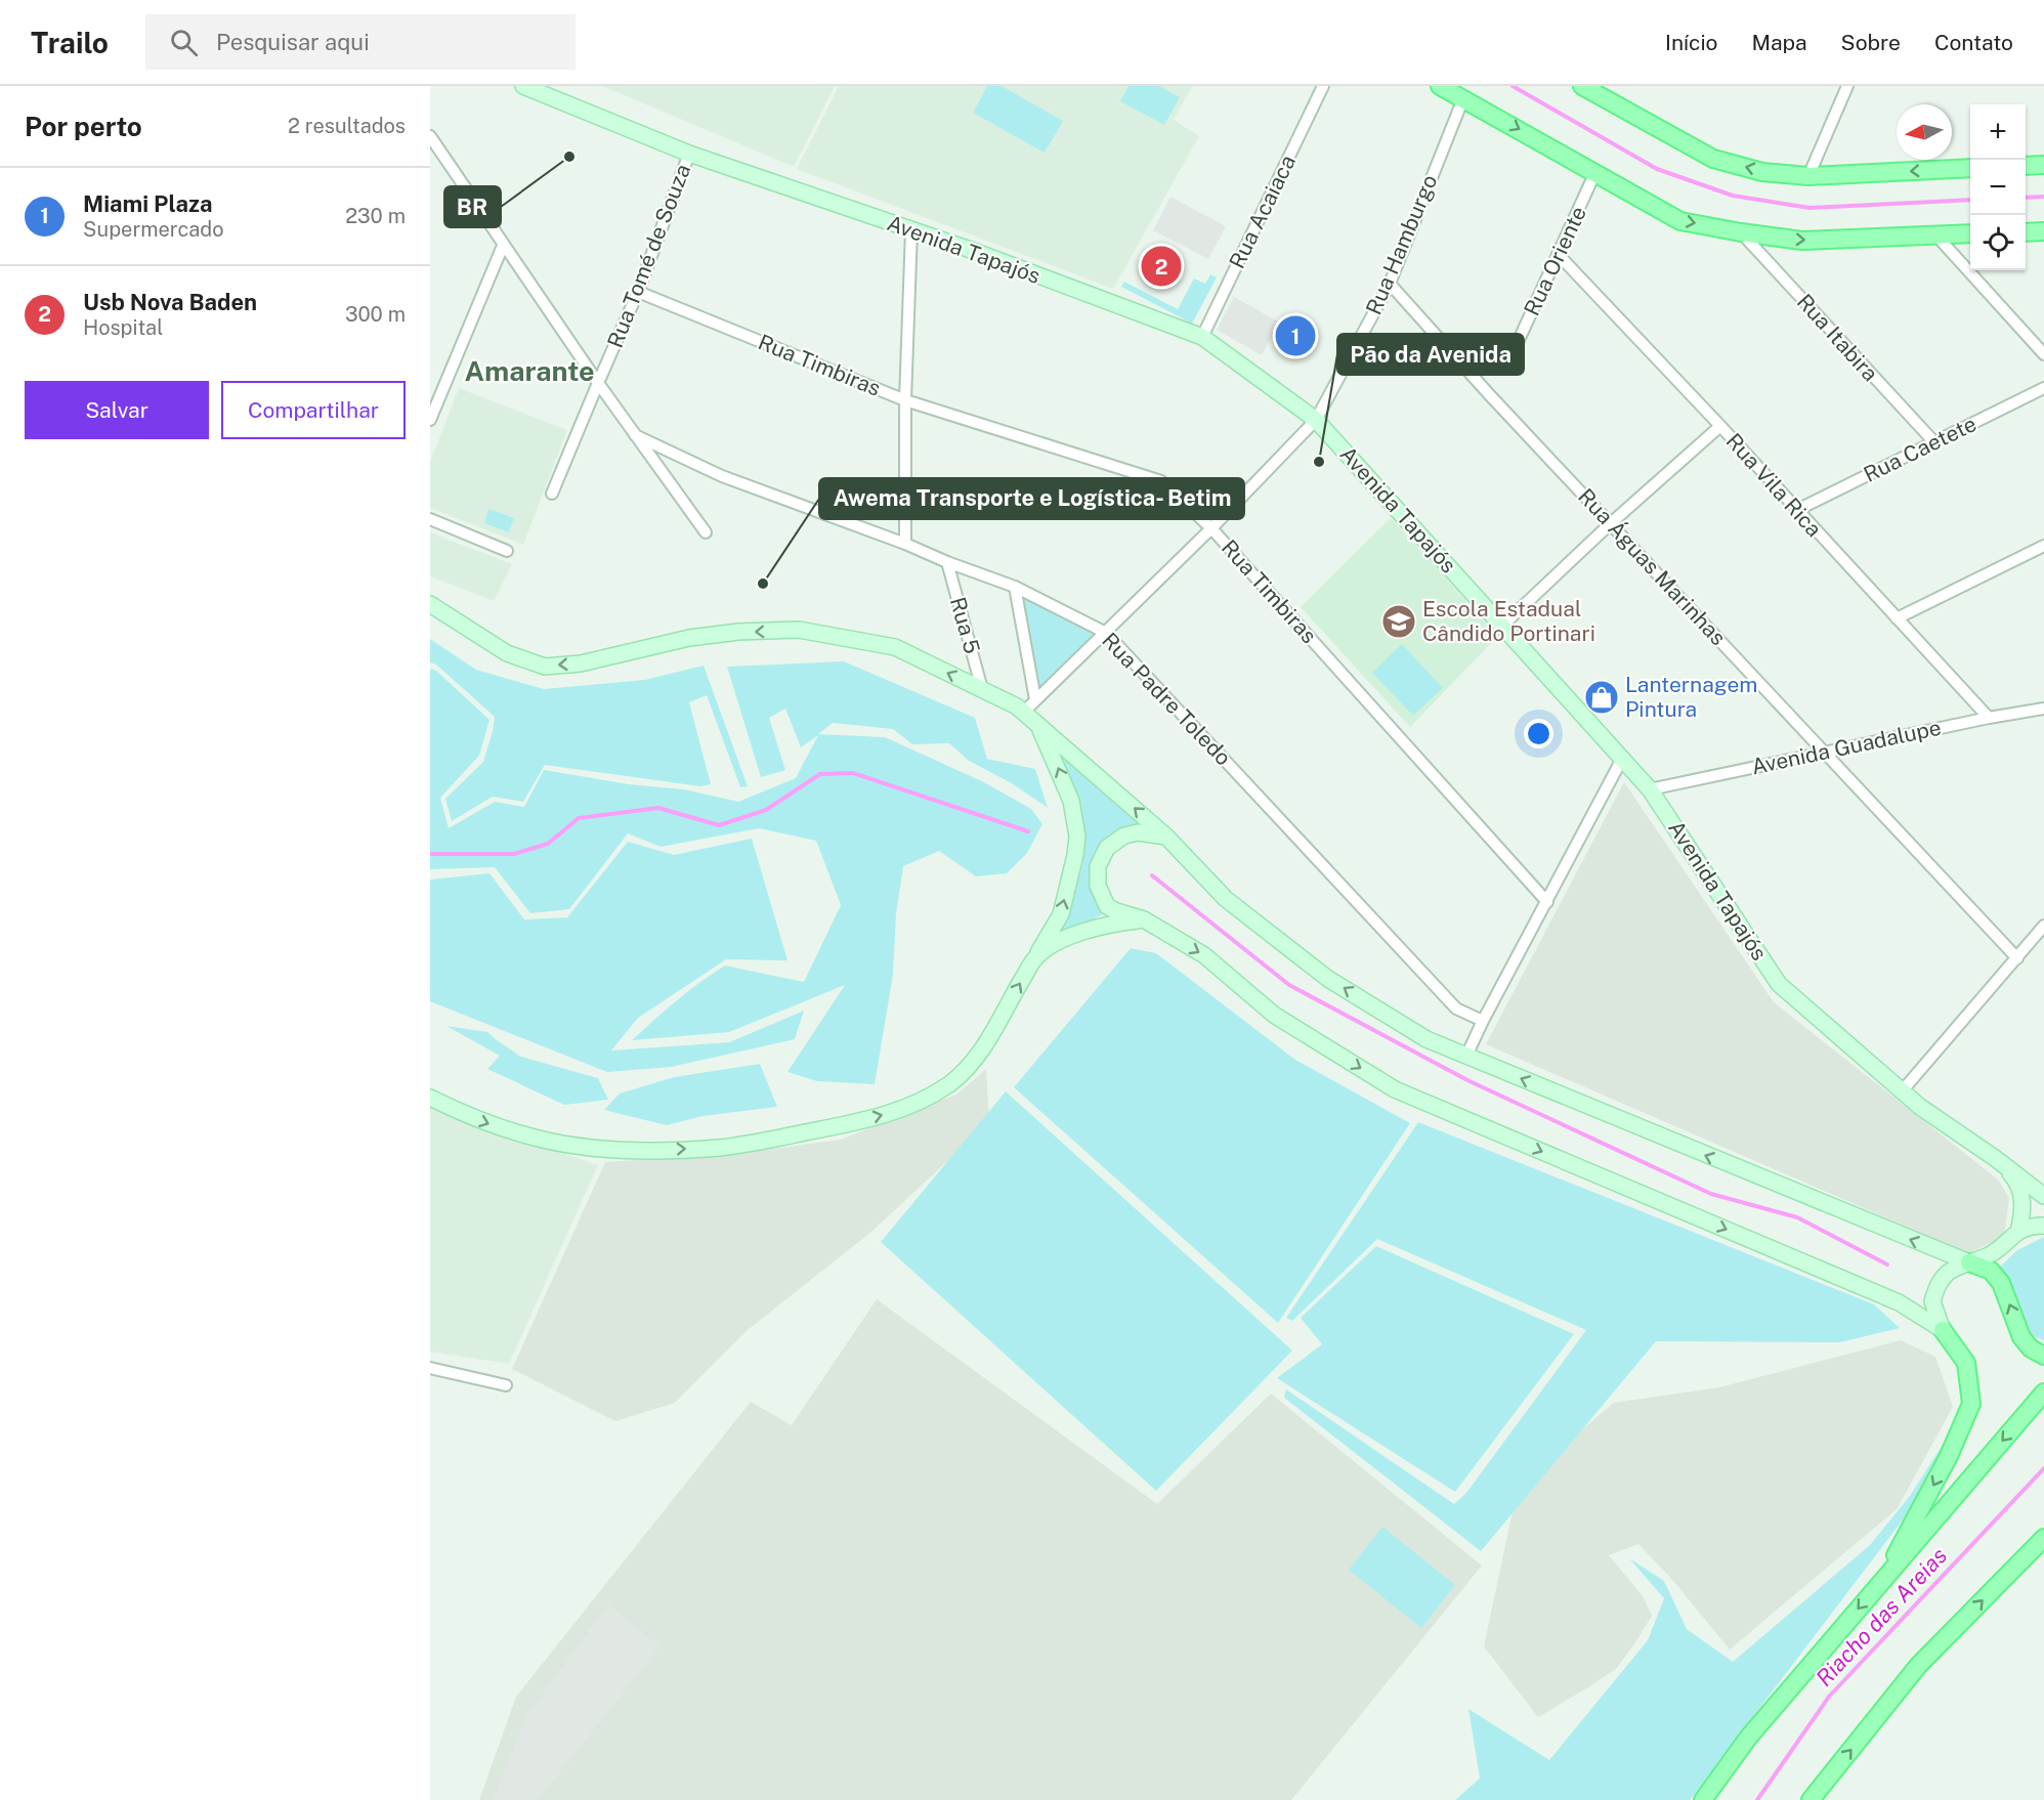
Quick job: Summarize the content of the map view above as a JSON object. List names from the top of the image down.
{
  "streets": {
    "main road": ["Avenida Tapajós"],
    "street": [
      "Rua Acaiaca",
      "Rua Hamburgo",
      "Rua Tomé de Souza",
      "Rua Oriente",
      "Rua Itabira",
      "Rua Timbiras",
      "Rua Caetete",
      "Rua Vila Rica",
      "Rua Águas Marinhas",
      "Rua 5",
      "Rua Padre Toledo",
      "Avenida Guadalupe"
    ]
  },
  "crossings": [
    ["Rua Acaiaca", "Avenida Tapajós"],
    ["Rua Hamburgo", "Avenida Tapajós"],
    ["Rua Hamburgo", "Rua Timbiras"],
    ["Rua Hamburgo", "Rua Águas Marinhas"],
    ["Rua Hamburgo", "Rua Padre Toledo"],
    ["Avenida Tapajós", "Rua Tomé de Souza"],
    ["Avenida Tapajós", "Avenida Guadalupe"],
    ["Rua Tomé de Souza", "Rua Timbiras"],
    ["Rua Oriente", "Rua Vila Rica"],
    ["Rua Itabira", "Rua Caetete"],
    ["Rua Caetete", "Rua Vila Rica"],
    ["Rua Vila Rica", "Avenida Guadalupe"],
    ["Rua Águas Marinhas", "Avenida Guadalupe"],
    ["Rua 5", "Rua Padre Toledo"]
  ],
  "districts": ["Amarante"],
  "water": ["Riacho das Areias"],
  "places": {
    "other": ["BR", "Pão da Avenida", "Awema Transporte e Logística- Betim"],
    "school or university": ["Escola Estadual Cândido Portinari"],
    "shop": ["Lanternagem Pintura"]
  },
  "north": "left",
  "page": {
    "header": "Trailo",
    "search": "Pesquisar aqui",
    "nav": [
      "Início",
      "Mapa",
      "Sobre",
      "Contato"
    ],
    "heading": ["Por perto", "2 resultados"],
    "map_buttons": ["+", "−"],
    "list": [
      {
        "mark": "1",
        "name": "Miami Plaza",
        "note": "Supermercado",
        "value": "230 m"
      },
      {
        "mark": "2",
        "name": "Usb Nova Baden",
        "note": "Hospital",
        "value": "300 m"
      }
    ],
    "pins": ["2", "1"],
    "buttons": ["Salvar", "Compartilhar"]
  }
}
